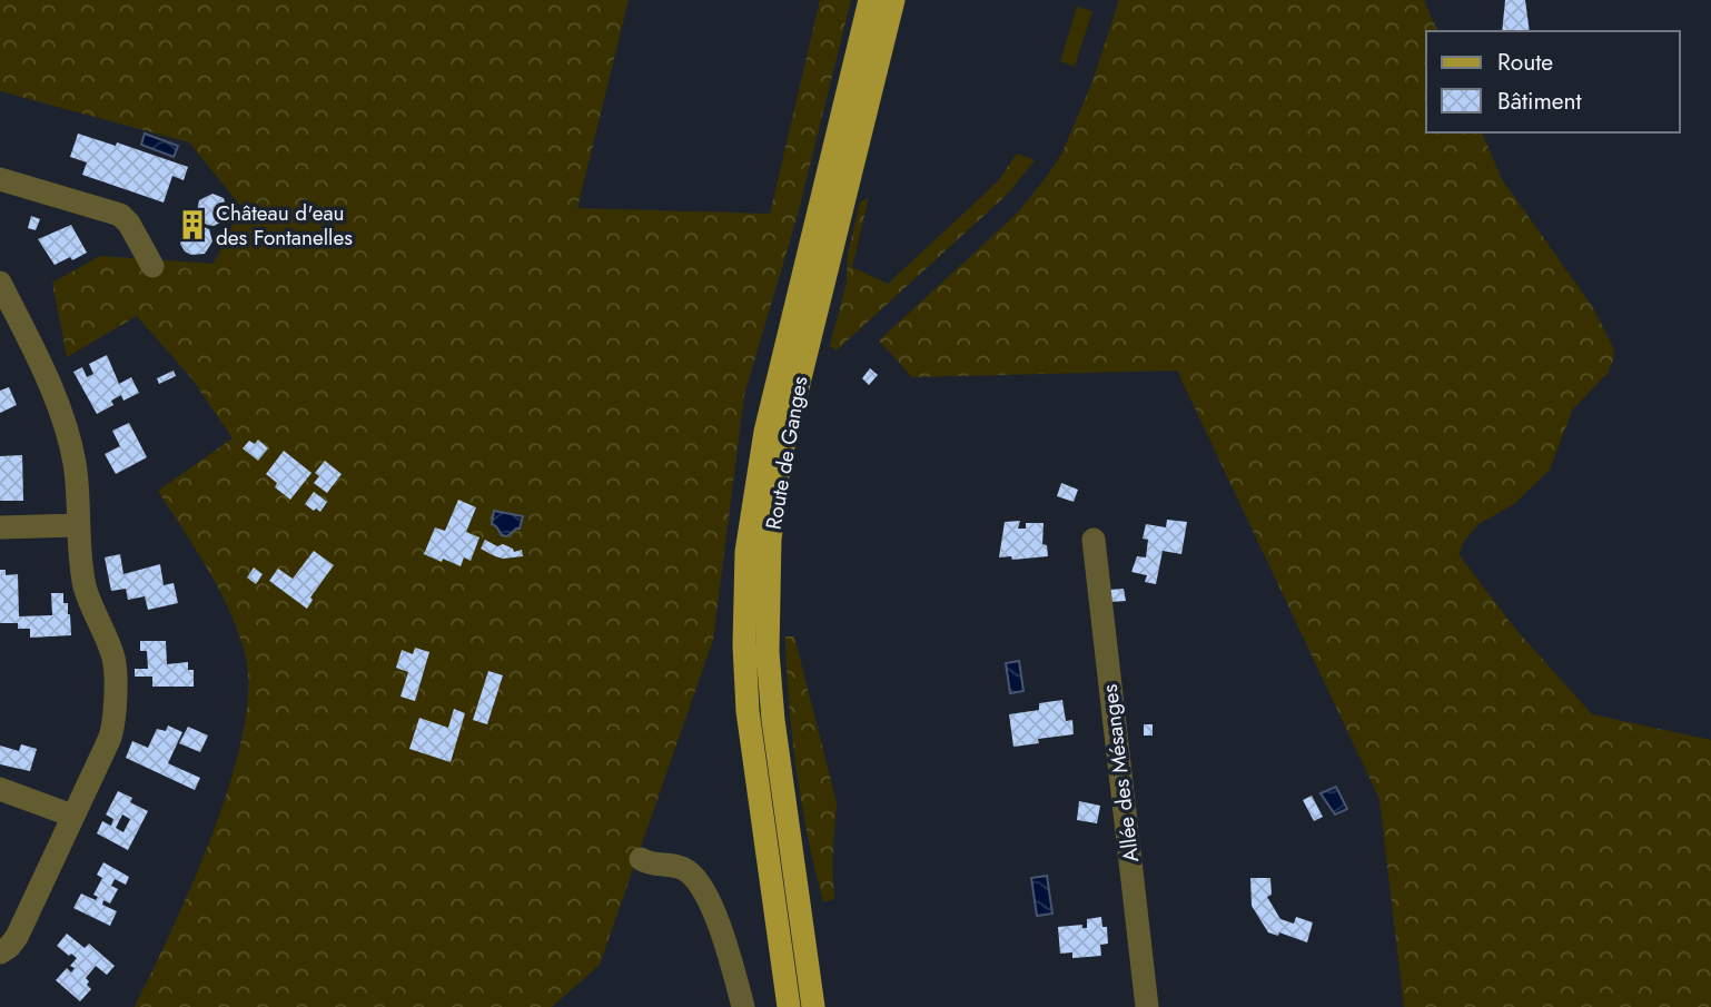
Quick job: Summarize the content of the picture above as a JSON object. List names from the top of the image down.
{
  "streets": {
    "main road": ["Route de Ganges"],
    "street": ["Allée des Mésanges"]
  },
  "places": {
    "building": ["Château d'eau des Fontanelles"]
  },
  "legend": ["Route", "Bâtiment"]
}
